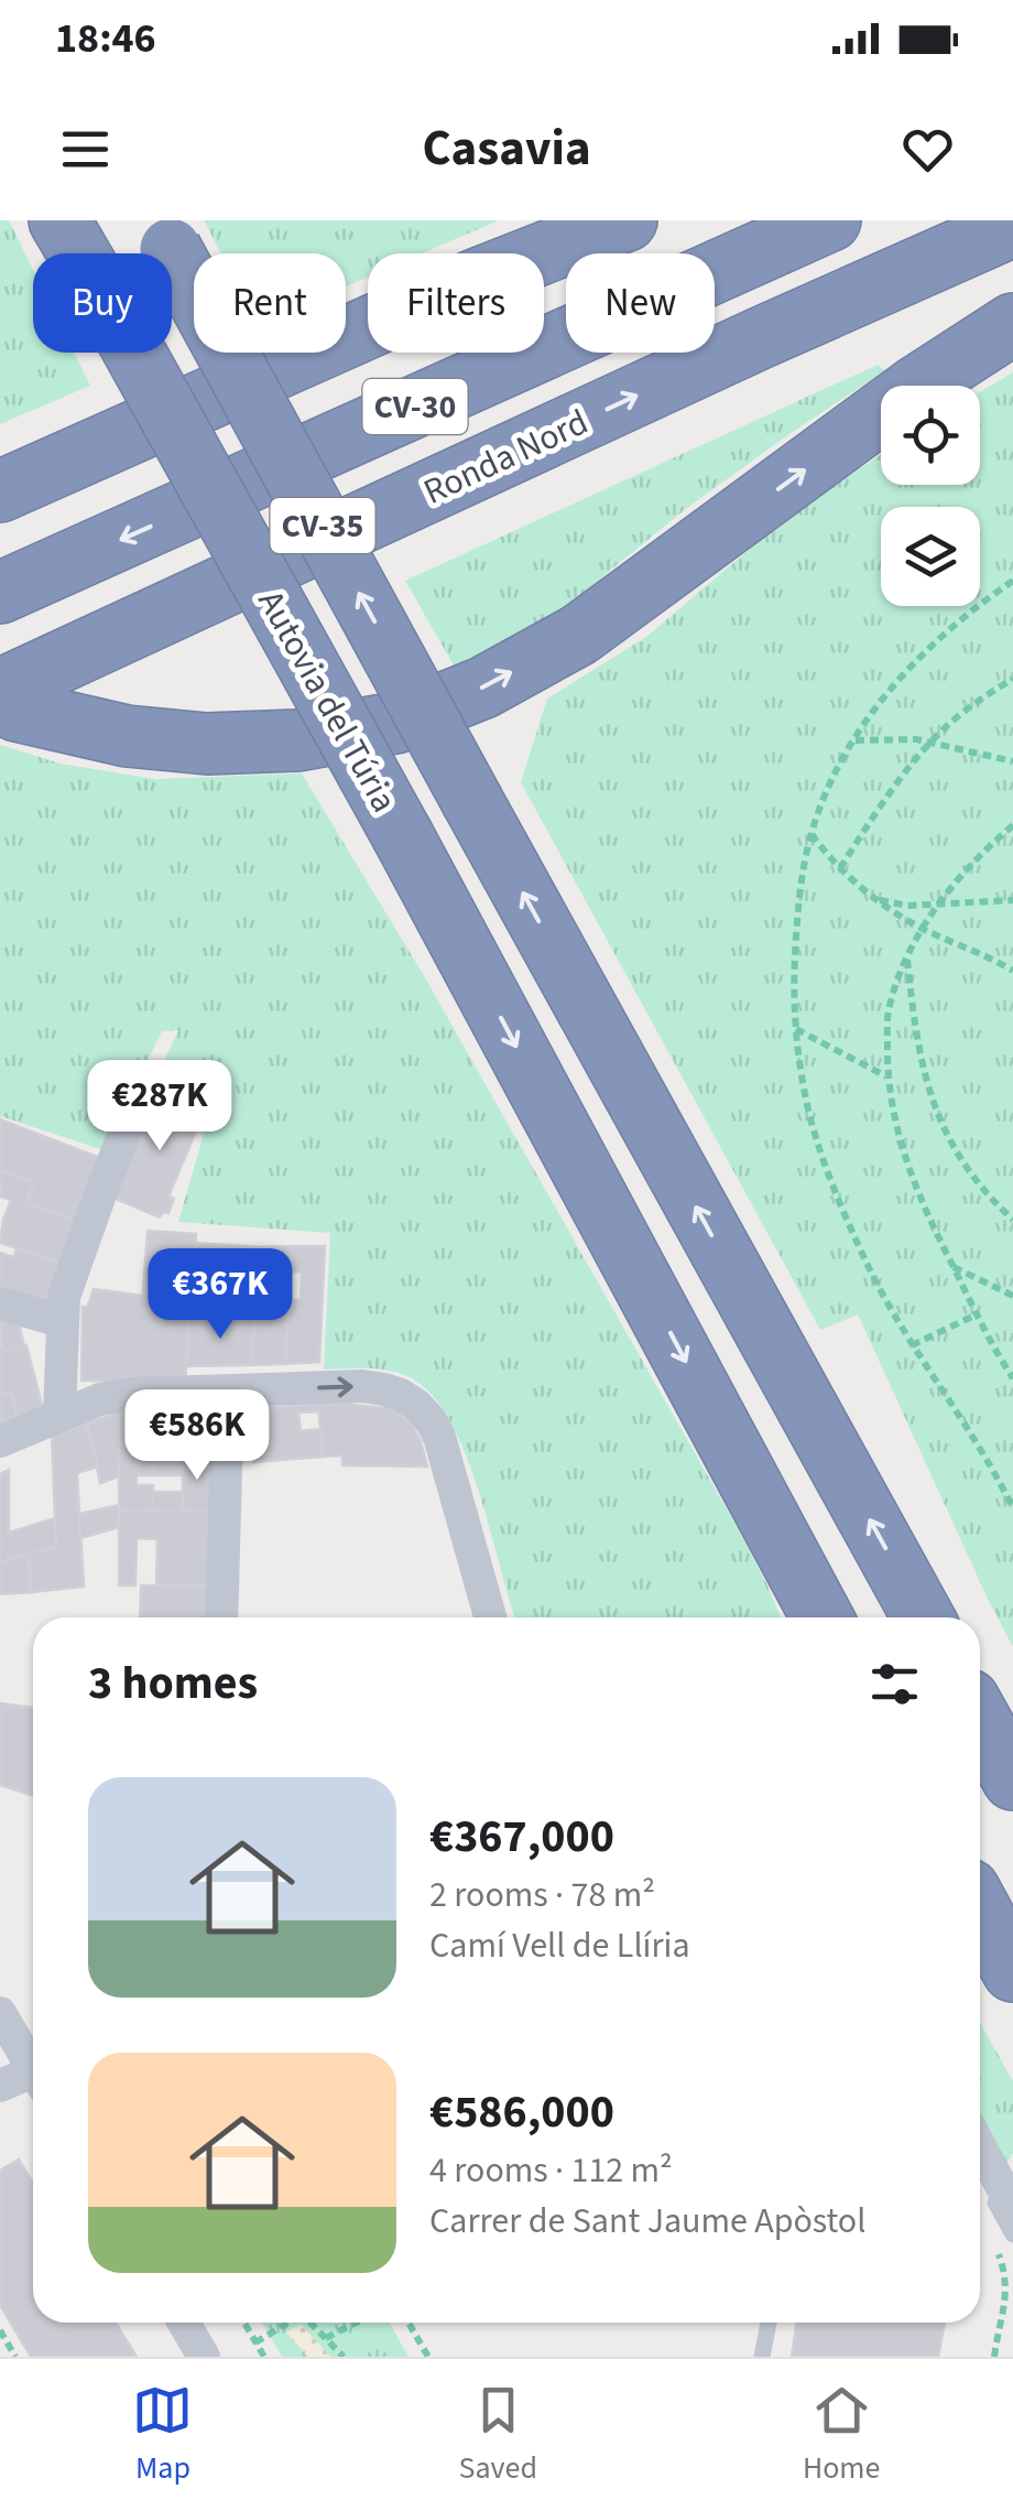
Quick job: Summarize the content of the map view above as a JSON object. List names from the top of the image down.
{
  "streets": {
    "highway": [
      "CV-30",
      "Ronda Nord",
      "CV-35",
      "Autovia del Túria"
    ]
  },
  "page": {
    "status": "18:46",
    "header": "Casavia",
    "chip": [
      "Buy",
      "Rent",
      "Filters",
      "New"
    ],
    "price": ["€287K", "€367K", "€586K"],
    "heading": "3 homes",
    "list": [
      {
        "name": "€367,000",
        "note": "2 rooms · 78 m² · Camí Vell de Llíria"
      },
      {
        "name": "€586,000",
        "note": "4 rooms · 112 m² · Carrer de Sant Jaume Apòstol"
      }
    ],
    "tabs": ["Map", "Saved", "Home"]
  }
}
